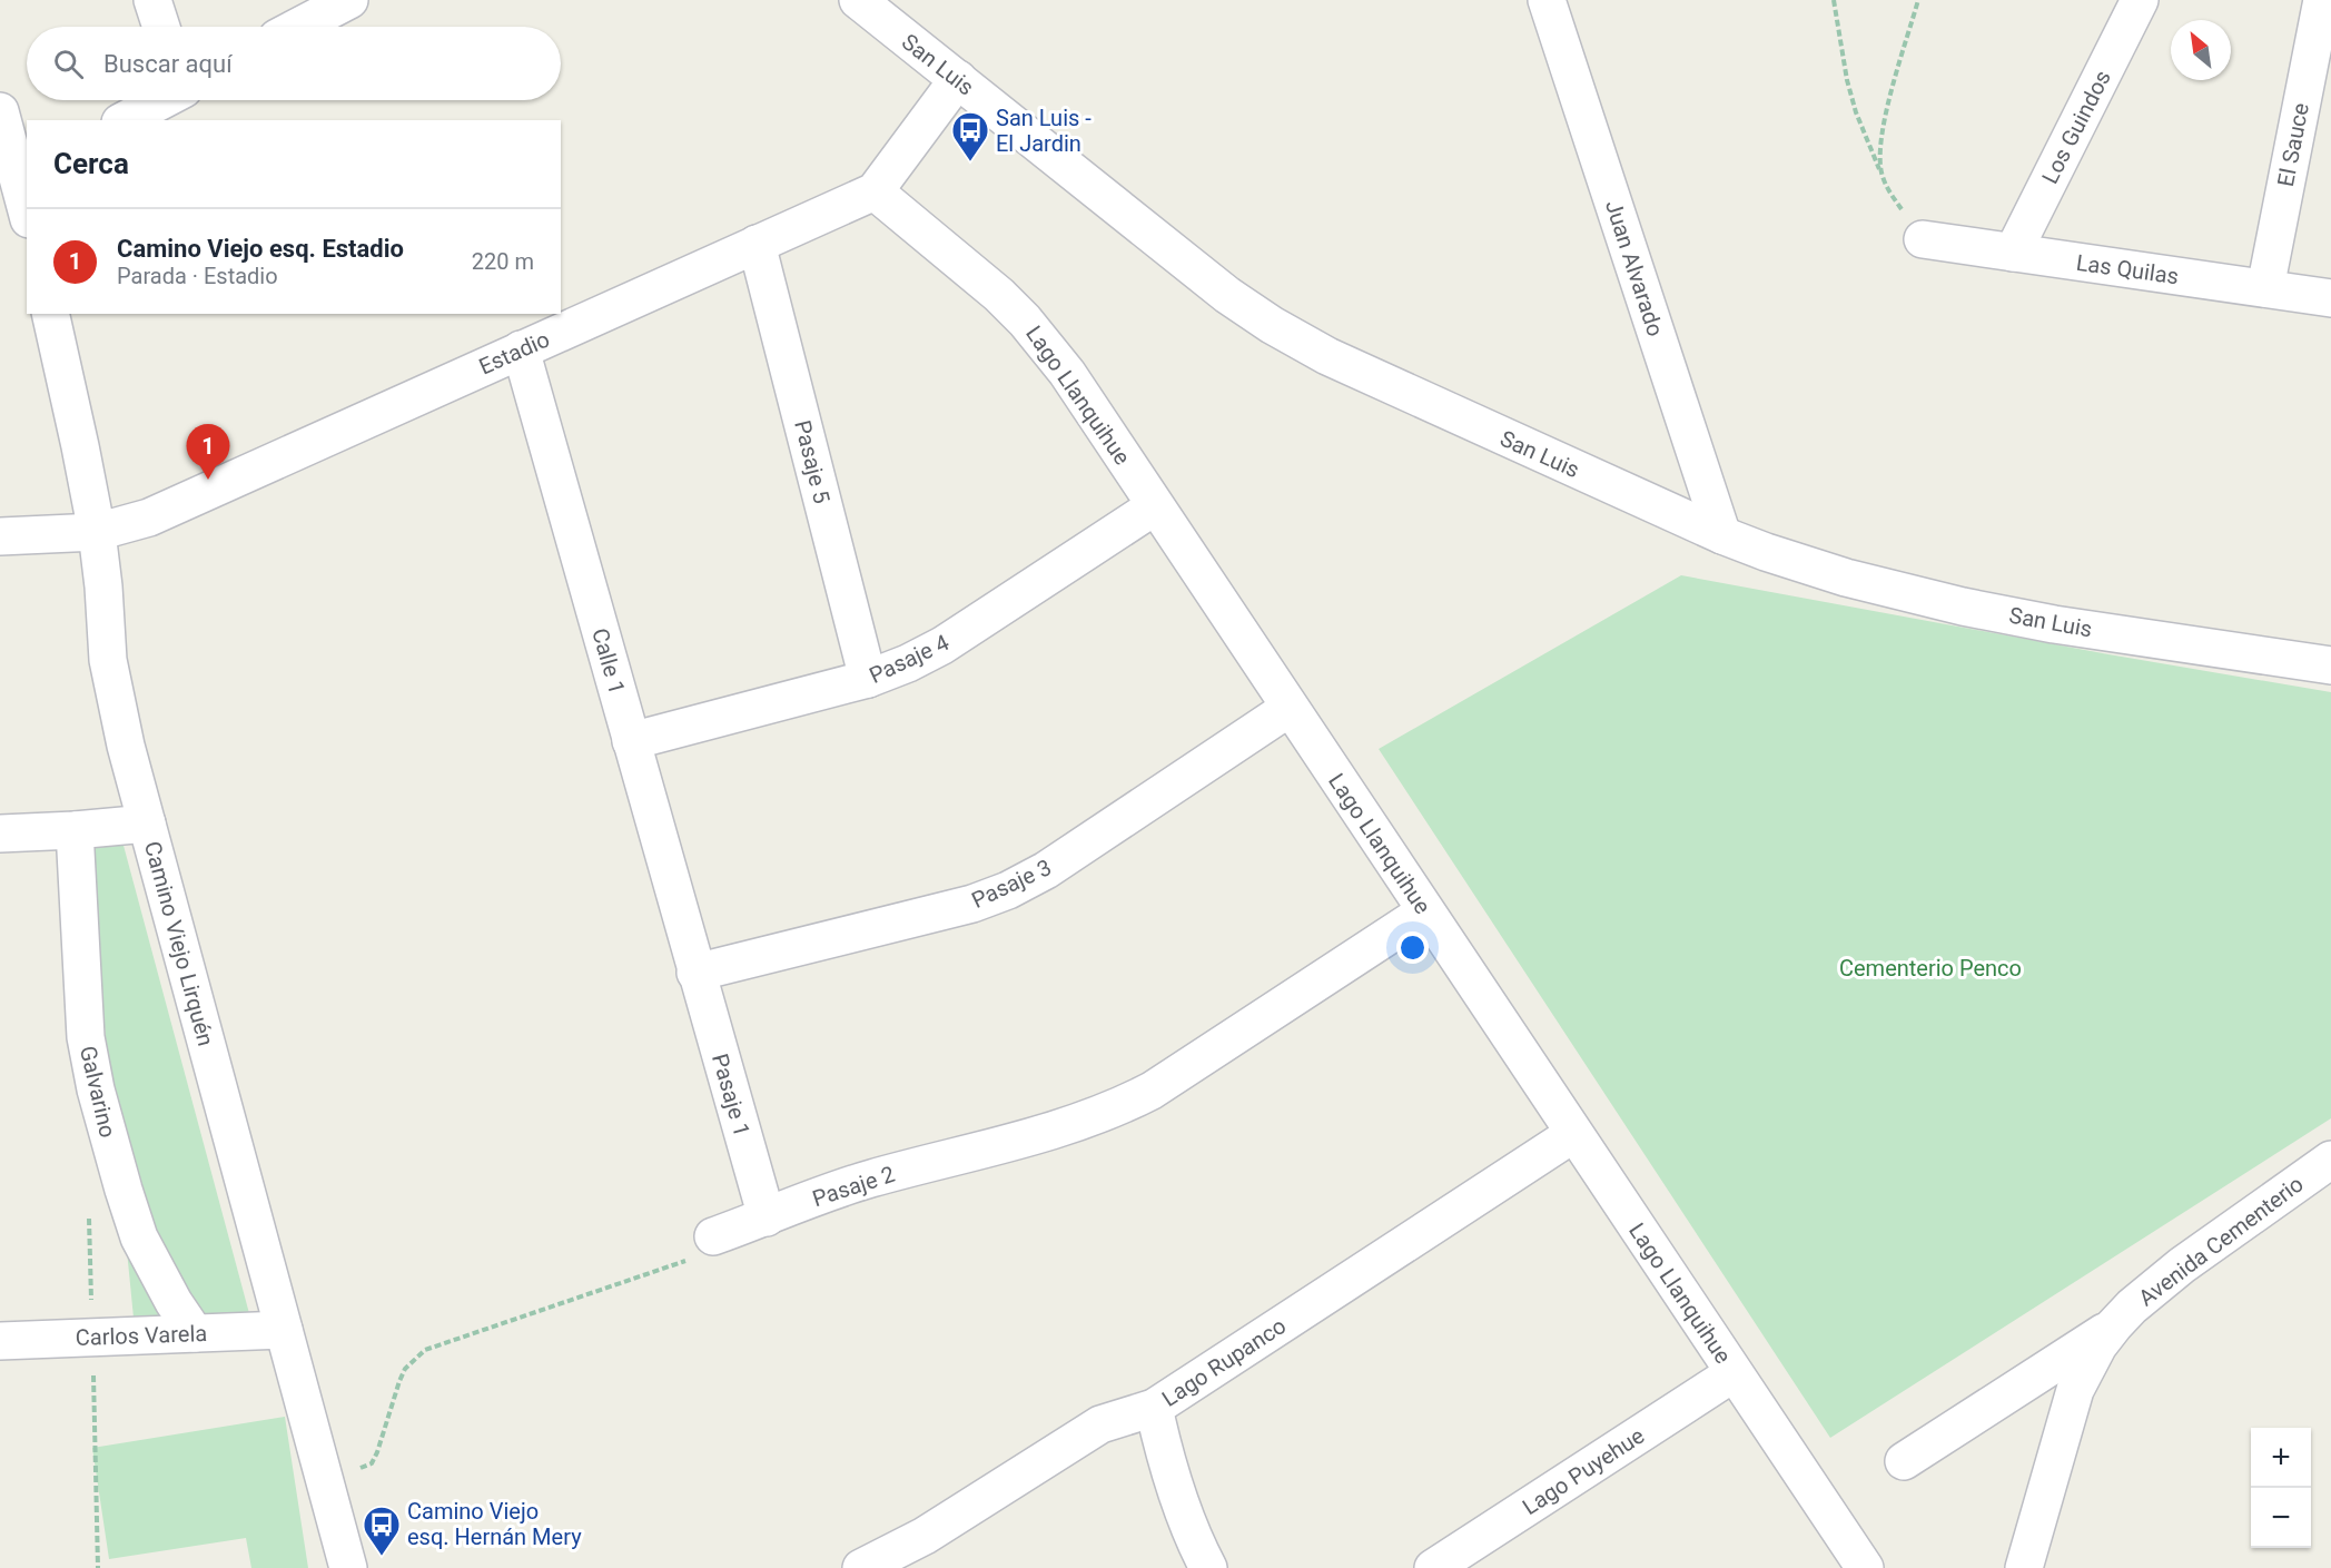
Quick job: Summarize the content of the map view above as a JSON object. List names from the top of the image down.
{
  "streets": {
    "street": [
      "San Luis",
      "Los Guindos",
      "El Sauce",
      "Juan Alvarado",
      "Las Quilas",
      "Estadio",
      "Lago Llanquihue",
      "Pasaje 5",
      "Pasaje 4",
      "Calle 1",
      "Pasaje 3",
      "Camino Viejo Lirquén",
      "Galvarino",
      "Pasaje 1",
      "Pasaje 2",
      "Avenida Cementerio",
      "Carlos Varela",
      "Lago Rupanco",
      "Lago Puyehue"
    ]
  },
  "crossings": [
    ["San Luis", "Juan Alvarado"],
    ["San Luis", "Estadio"],
    ["Los Guindos", "Las Quilas"],
    ["El Sauce", "Las Quilas"],
    ["Estadio", "Lago Llanquihue"],
    ["Estadio", "Pasaje 5"],
    ["Estadio", "Calle 1"],
    ["Estadio", "Camino Viejo Lirquén"],
    ["Lago Llanquihue", "Pasaje 4"],
    ["Lago Llanquihue", "Pasaje 3"],
    ["Lago Llanquihue", "Pasaje 2"],
    ["Lago Llanquihue", "Lago Rupanco"],
    ["Lago Llanquihue", "Lago Puyehue"],
    ["Pasaje 5", "Pasaje 4"],
    ["Pasaje 4", "Calle 1"],
    ["Calle 1", "Pasaje 3"],
    ["Calle 1", "Pasaje 1"],
    ["Pasaje 3", "Pasaje 1"],
    ["Camino Viejo Lirquén", "Carlos Varela"],
    ["Galvarino", "Carlos Varela"],
    ["Pasaje 1", "Pasaje 2"]
  ],
  "parks": ["Cementerio Penco"],
  "places": {
    "bus stop": ["San Luis - El Jardin", "Camino Viejo esq. Hernán Mery"]
  },
  "north": "top left",
  "page": {
    "search": "Buscar aquí",
    "heading": "Cerca",
    "list": [
      {
        "mark": "1",
        "name": "Camino Viejo esq. Estadio",
        "note": "Parada · Estadio",
        "value": "220 m"
      }
    ],
    "pins": "1",
    "map_buttons": ["+", "−"]
  }
}
